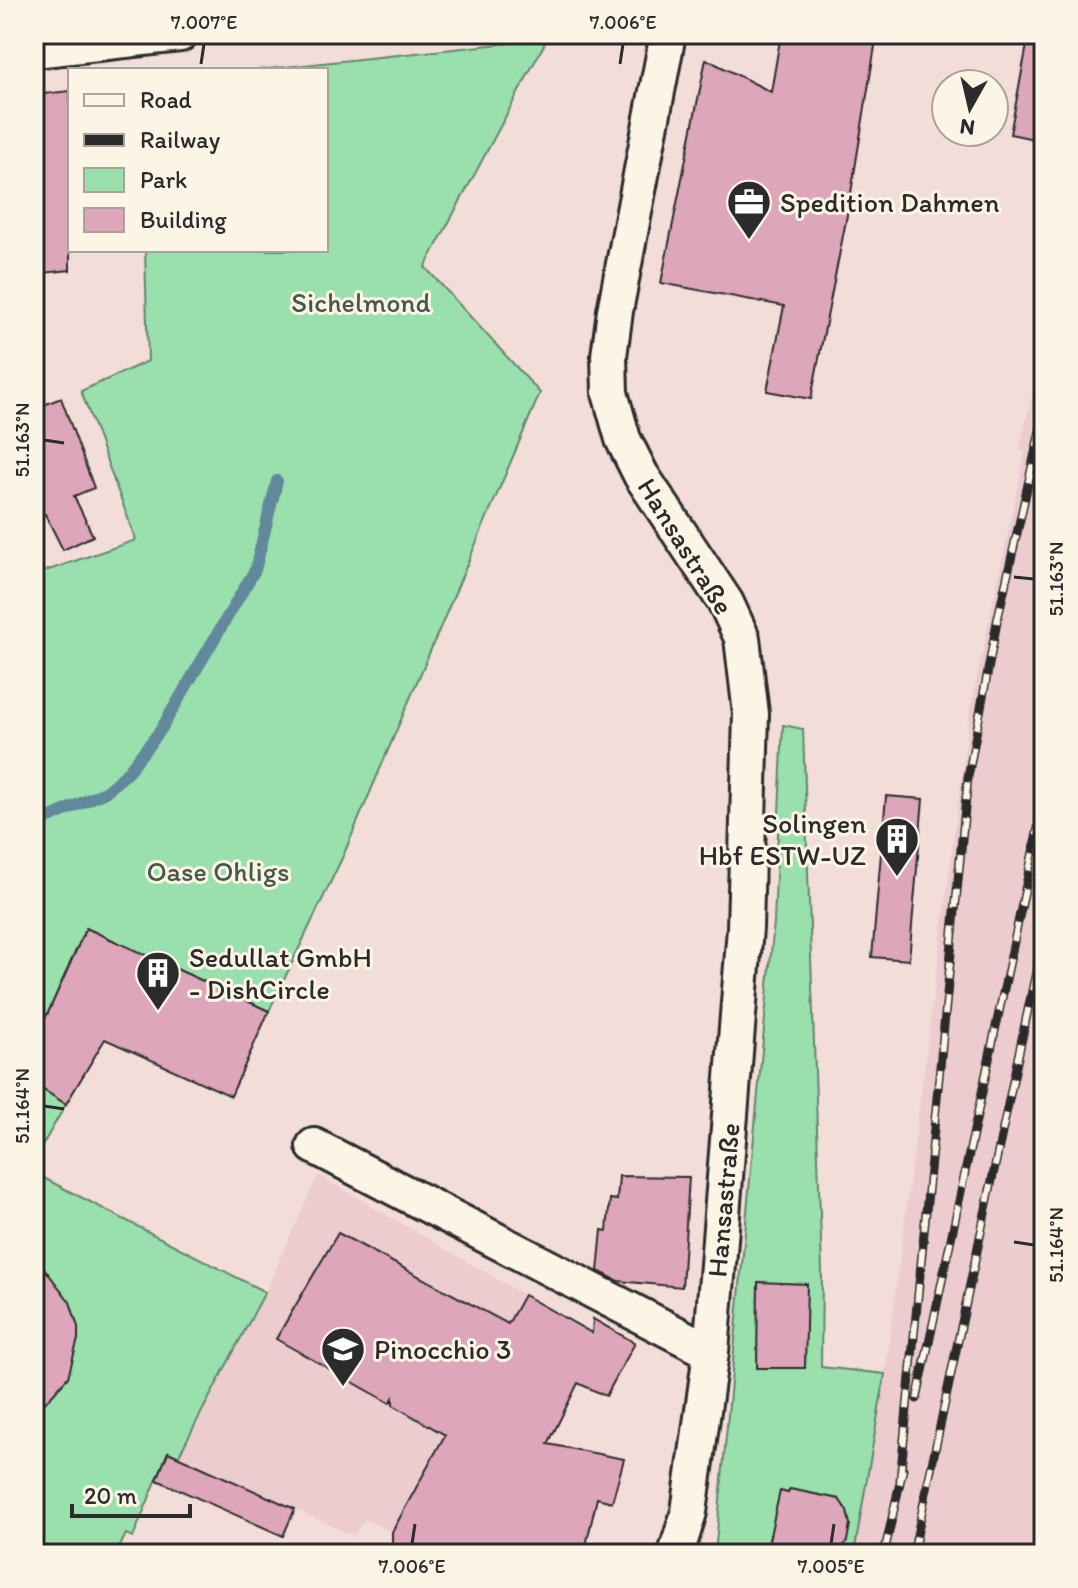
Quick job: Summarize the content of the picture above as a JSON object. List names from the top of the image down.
{
  "streets": {
    "street": ["Hansastraße"]
  },
  "parks": ["Sichelmond", "Oase Ohligs"],
  "places": {
    "office": ["Spedition Dahmen"],
    "building": ["Solingen Hbf ESTW-UZ", "Sedullat GmbH - DishCircle"],
    "school or university": ["Pinocchio 3"]
  },
  "legend": [
    "Road",
    "Railway",
    "Park",
    "Building"
  ],
  "scale_bar": "20 m",
  "north": "bottom",
  "coordinates": [
    "7.007°E",
    "7.006°E",
    "51.163°N",
    "51.164°N",
    "7.005°E"
  ]
}
